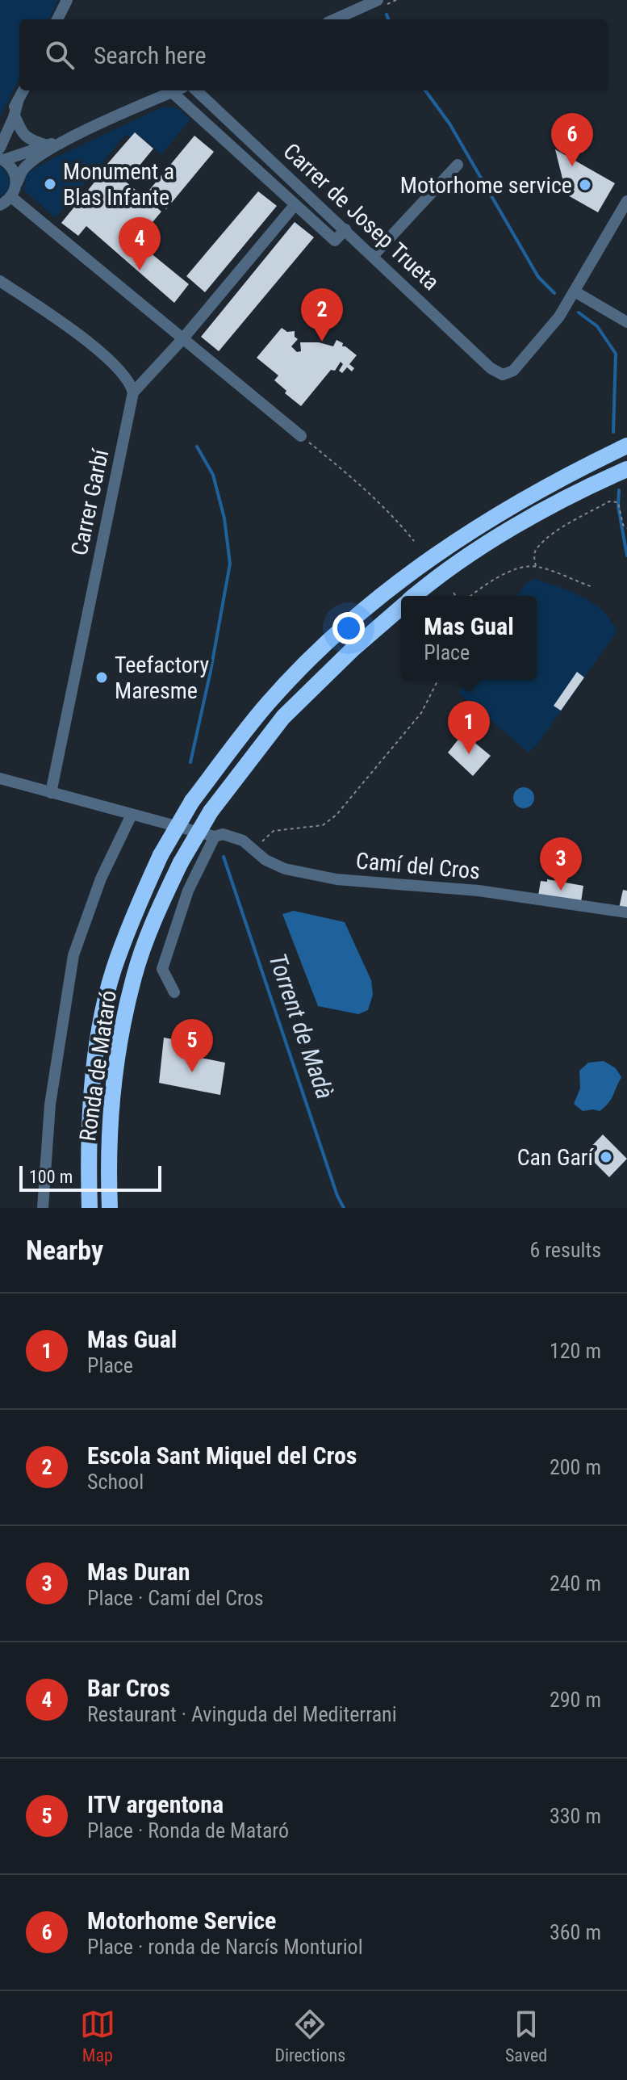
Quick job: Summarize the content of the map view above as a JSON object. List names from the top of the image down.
{
  "streets": {
    "highway": ["Ronda de Mataró"],
    "street": ["Carrer de Josep Trueta", "Carrer Garbí", "Camí del Cros"]
  },
  "crossings": [
    ["Carrer Garbí", "Camí del Cros"]
  ],
  "water": ["Torrent de Madà"],
  "places": [
    "Monument a Blas Infante",
    "Motorhome service",
    "Teefactory Maresme",
    "Can Garí"
  ],
  "scale_bar": "100 m",
  "page": {
    "search": "Search here",
    "pins": [
      "6",
      "4",
      "2",
      "1",
      "3",
      "5"
    ],
    "popup": ["Mas Gual", "Place"],
    "scale": "100 m",
    "heading": ["Nearby", "6 results"],
    "list": [
      {
        "mark": "1",
        "name": "Mas Gual",
        "note": "Place",
        "value": "120 m"
      },
      {
        "mark": "2",
        "name": "Escola Sant Miquel del Cros",
        "note": "School",
        "value": "200 m"
      },
      {
        "mark": "3",
        "name": "Mas Duran",
        "note": "Place · Camí del Cros",
        "value": "240 m"
      },
      {
        "mark": "4",
        "name": "Bar Cros",
        "note": "Restaurant · Avinguda del Mediterrani",
        "value": "290 m"
      },
      {
        "mark": "5",
        "name": "ITV argentona",
        "note": "Place · Ronda de Mataró",
        "value": "330 m"
      },
      {
        "mark": "6",
        "name": "Motorhome Service",
        "note": "Place · ronda de Narcís Monturiol",
        "value": "360 m"
      }
    ],
    "nav": ["Map", "Directions", "Saved"]
  }
}
